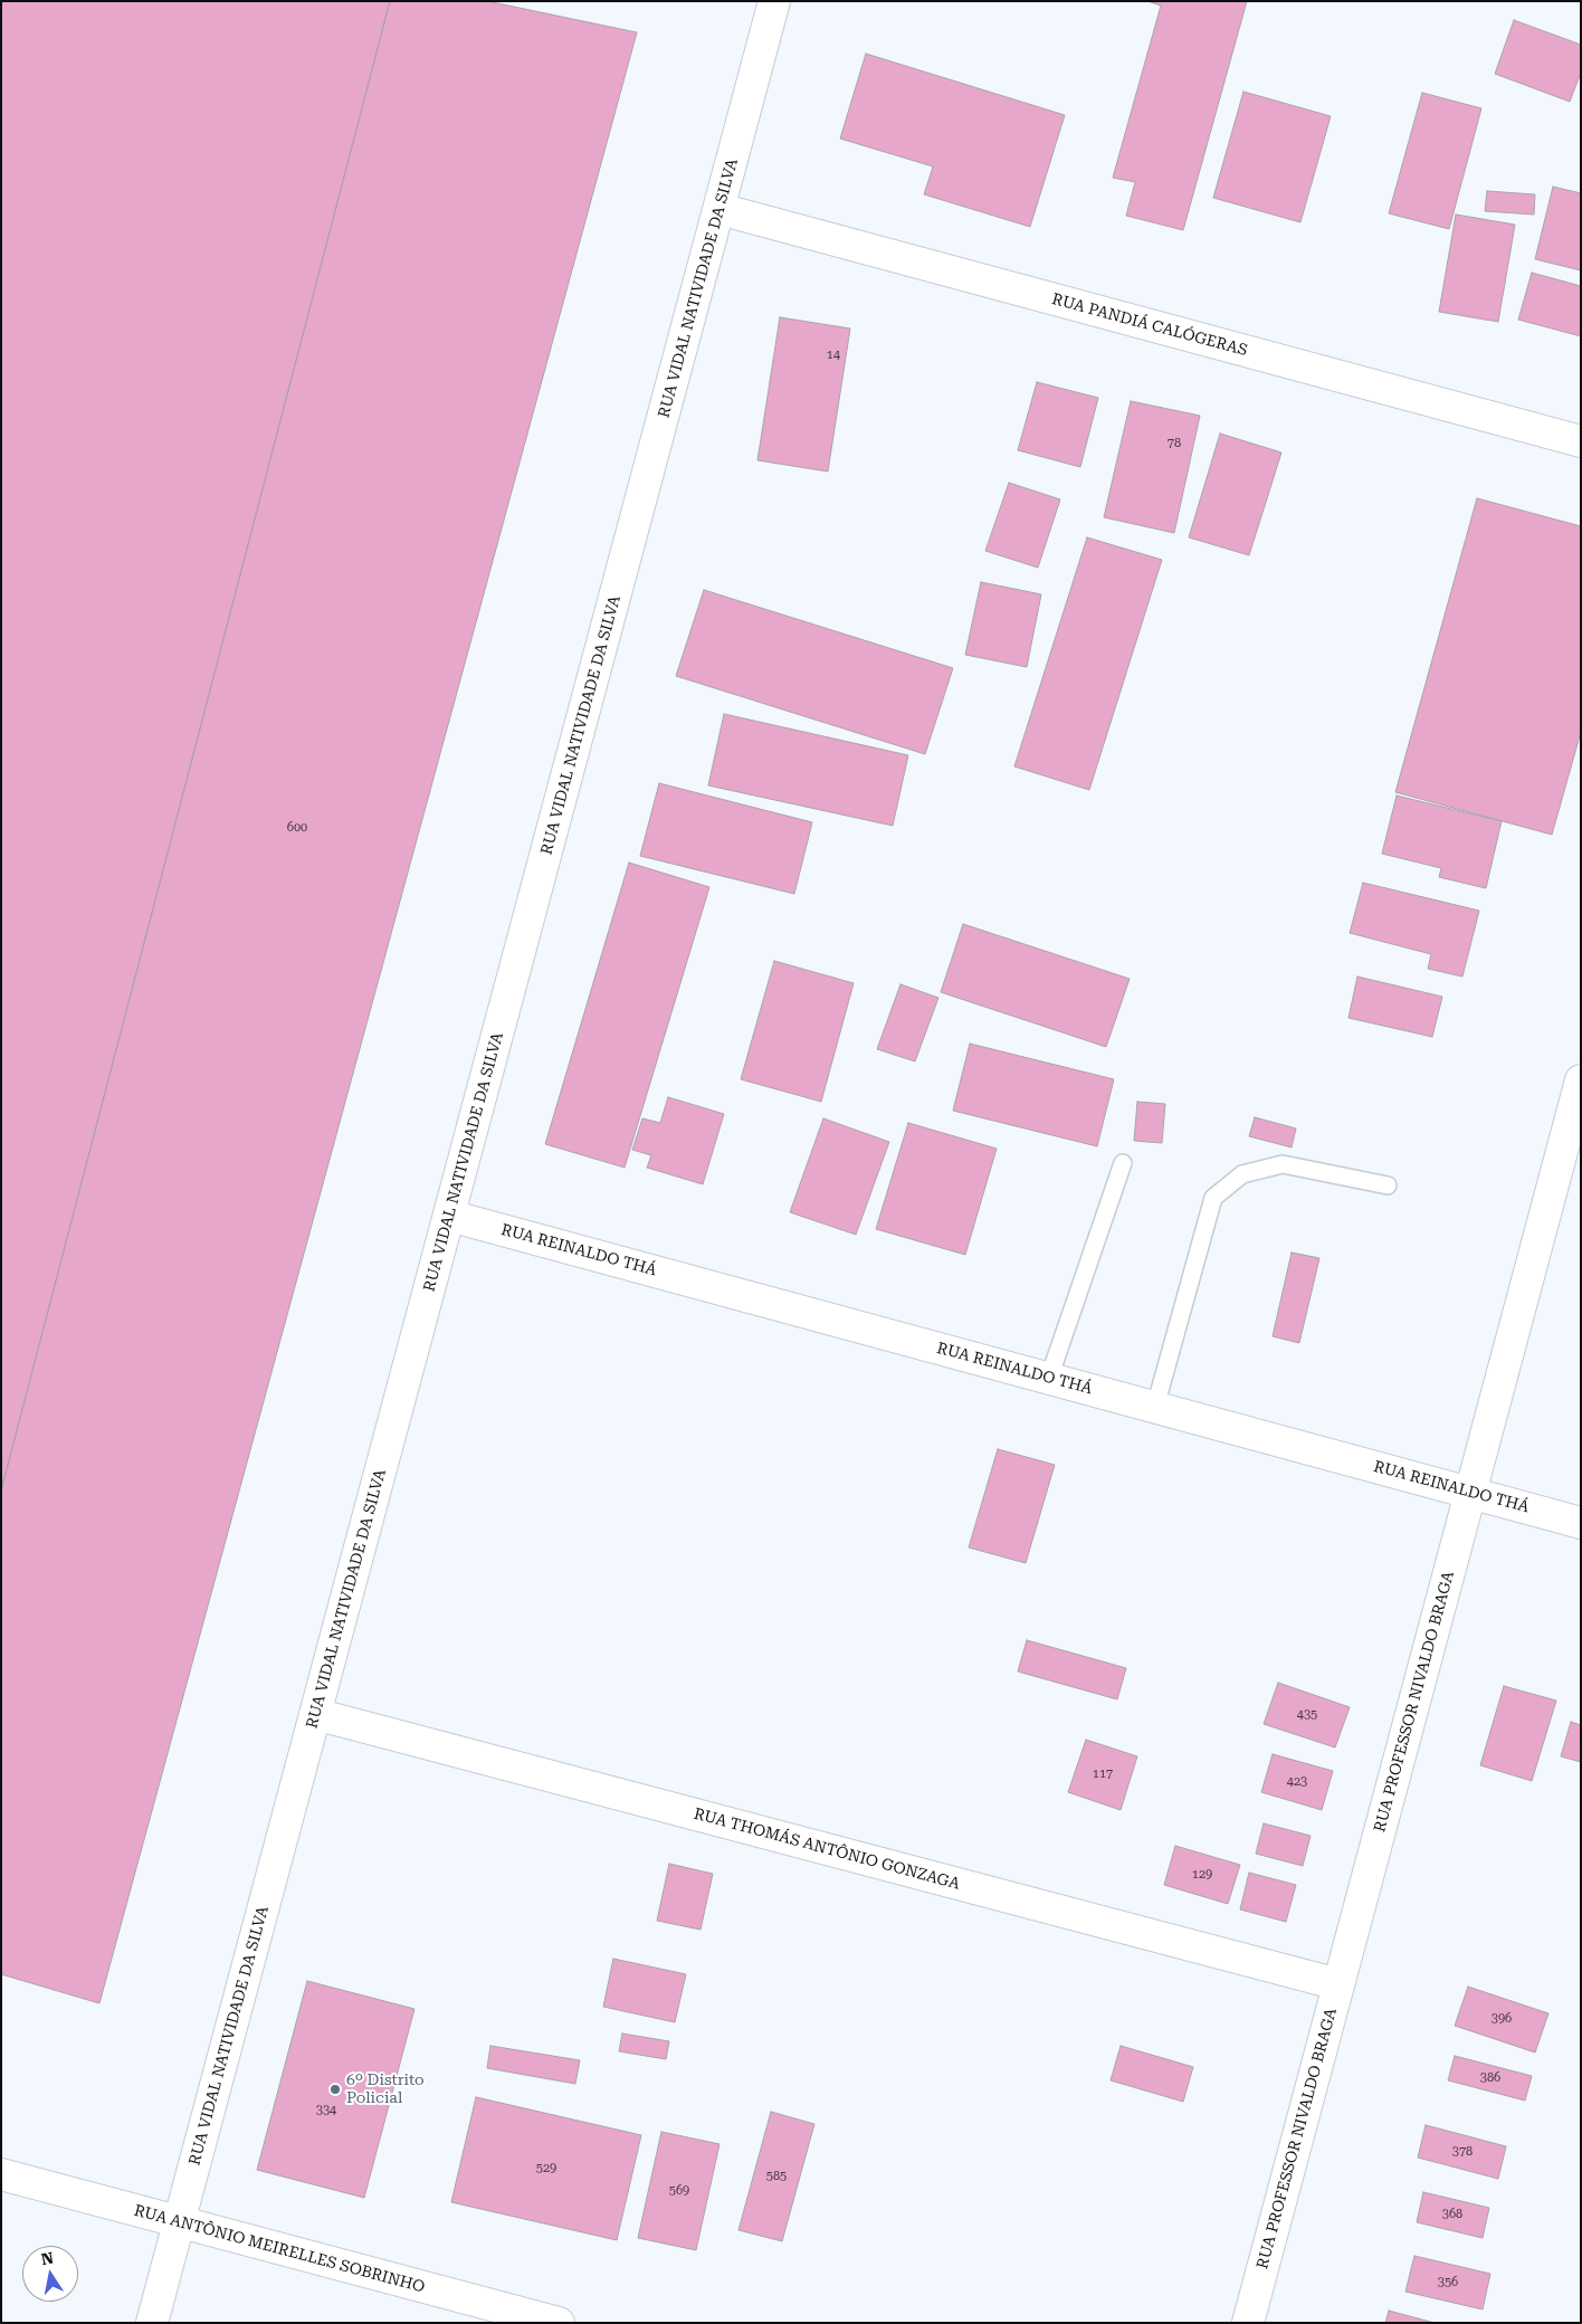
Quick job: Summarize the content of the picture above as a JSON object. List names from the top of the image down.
{
  "streets": {
    "street": [
      "RUA VIDAL NATIVIDADE DA SILVA",
      "RUA PANDIÁ CALÓGERAS",
      "RUA REINALDO THÁ",
      "RUA PROFESSOR NIVALDO BRAGA",
      "RUA THOMÁS ANTÔNIO GONZAGA",
      "RUA ANTÔNIO MEIRELLES SOBRINHO"
    ]
  },
  "crossings": [
    ["RUA VIDAL NATIVIDADE DA SILVA", "RUA PANDIÁ CALÓGERAS"],
    ["RUA VIDAL NATIVIDADE DA SILVA", "RUA REINALDO THÁ"],
    ["RUA VIDAL NATIVIDADE DA SILVA", "RUA THOMÁS ANTÔNIO GONZAGA"],
    ["RUA VIDAL NATIVIDADE DA SILVA", "RUA ANTÔNIO MEIRELLES SOBRINHO"],
    ["RUA REINALDO THÁ", "RUA PROFESSOR NIVALDO BRAGA"],
    ["RUA PROFESSOR NIVALDO BRAGA", "RUA THOMÁS ANTÔNIO GONZAGA"]
  ],
  "places": ["6º Distrito Policial"],
  "house_numbers": [
    "14",
    "78",
    "600",
    "435",
    "117",
    "423",
    "129",
    "396",
    "386",
    "334",
    "378",
    "529",
    "585",
    "569",
    "368",
    "356"
  ],
  "north": "top"
}
